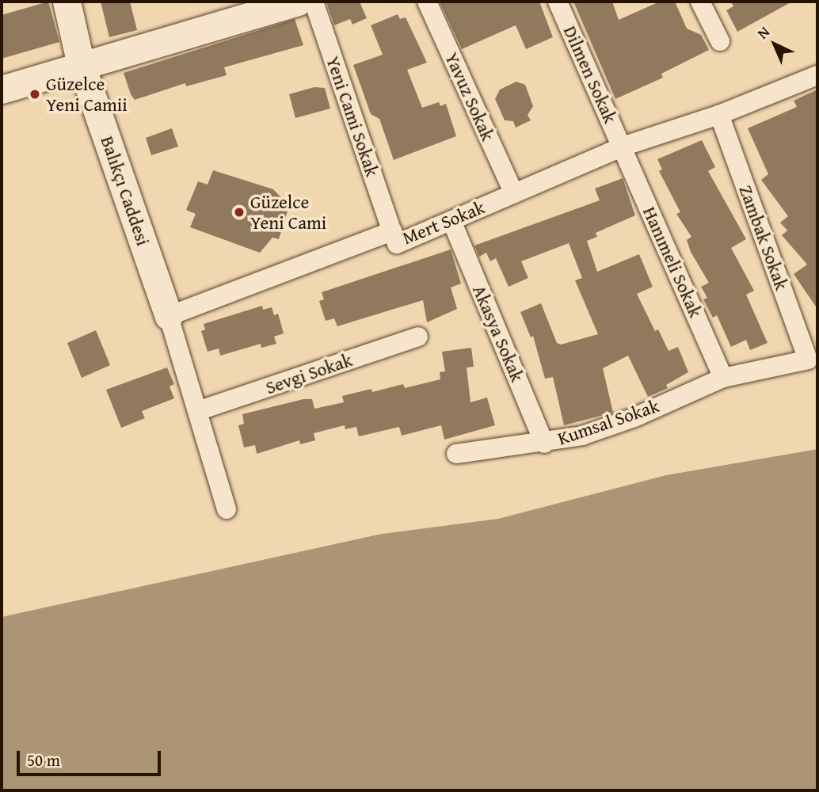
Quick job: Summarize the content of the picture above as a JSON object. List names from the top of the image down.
{
  "streets": {
    "main road": ["Balıkçı Caddesi"],
    "street": [
      "Dilmen Sokak",
      "Yavuz Sokak",
      "Yeni Cami Sokak",
      "Mert Sokak",
      "Zambak Sokak",
      "Hanımeli Sokak",
      "Akasya Sokak",
      "Sevgi Sokak",
      "Kumsal Sokak"
    ]
  },
  "crossings": [
    ["Dilmen Sokak", "Mert Sokak"],
    ["Dilmen Sokak", "Hanımeli Sokak"],
    ["Yavuz Sokak", "Mert Sokak"],
    ["Yeni Cami Sokak", "Mert Sokak"],
    ["Balıkçı Caddesi", "Mert Sokak"],
    ["Mert Sokak", "Zambak Sokak"],
    ["Mert Sokak", "Hanımeli Sokak"],
    ["Mert Sokak", "Akasya Sokak"],
    ["Zambak Sokak", "Kumsal Sokak"],
    ["Hanımeli Sokak", "Kumsal Sokak"],
    ["Akasya Sokak", "Kumsal Sokak"]
  ],
  "places": ["Güzelce Yeni Camii", "Güzelce Yeni Cami"],
  "scale_bar": "50 m",
  "north": "top left"
}
